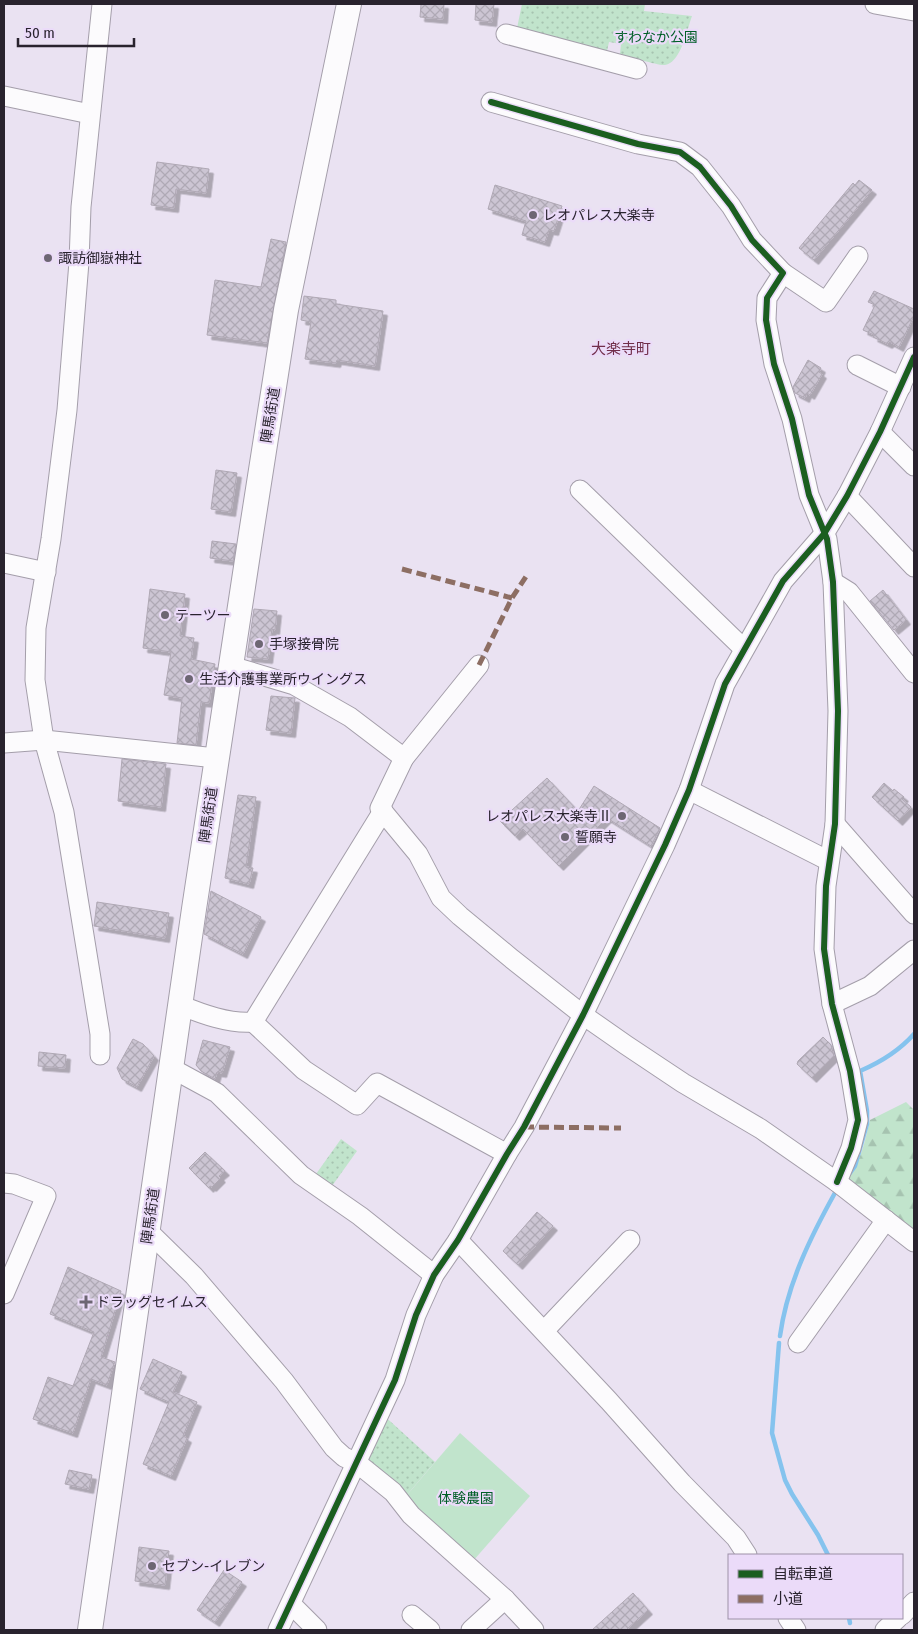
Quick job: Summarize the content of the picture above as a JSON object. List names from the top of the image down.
{
  "streets": {
    "main road": ["陣馬街道"]
  },
  "districts": ["大楽寺町"],
  "parks": ["すわなか公園", "体験農園"],
  "places": {
    "other": [
      "レオパレス大楽寺",
      "諏訪御嶽神社",
      "テーツー",
      "手塚接骨院",
      "生活介護事業所ウイングス",
      "レオパレス大楽寺Ⅱ",
      "誓願寺",
      "セブン-イレブン"
    ],
    "health": ["ドラッグセイムス"]
  },
  "legend": ["自転車道", "小道"],
  "scale_bar": "50 m"
}
